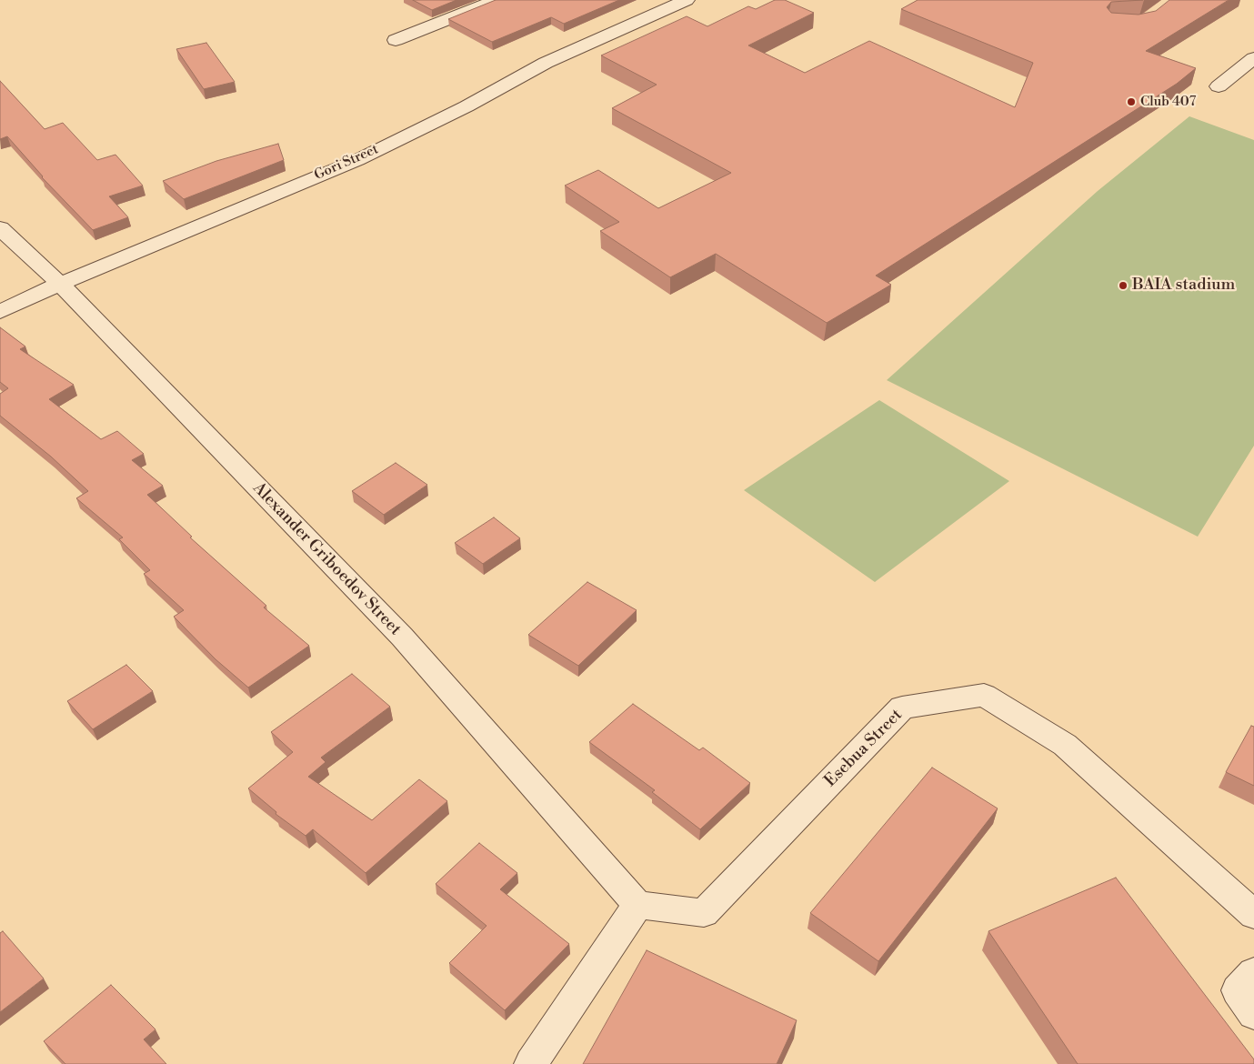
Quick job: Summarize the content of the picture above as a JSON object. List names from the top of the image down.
{
  "streets": {
    "street": ["Gori Street", "Alexander Griboedov Street", "Esebua Street"]
  },
  "crossings": [
    ["Gori Street", "Alexander Griboedov Street"],
    ["Alexander Griboedov Street", "Esebua Street"]
  ],
  "places": ["Club 407", "BAIA stadium"]
}
